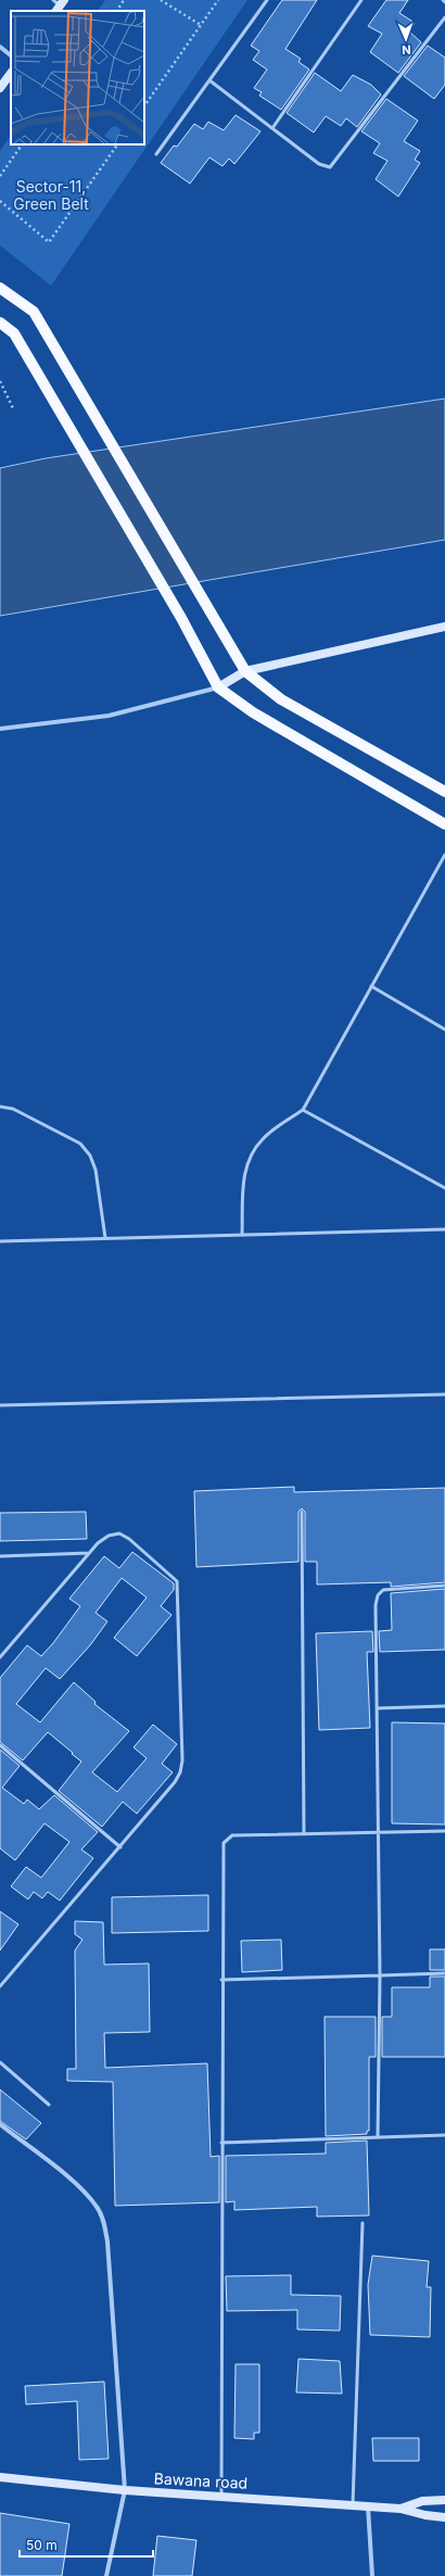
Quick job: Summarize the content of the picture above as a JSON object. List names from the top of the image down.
{
  "streets": {
    "main road": ["Bawana road"]
  },
  "parks": ["Sector-11, Green Belt"],
  "scale_bar": "50 m",
  "north": "bottom"
}
